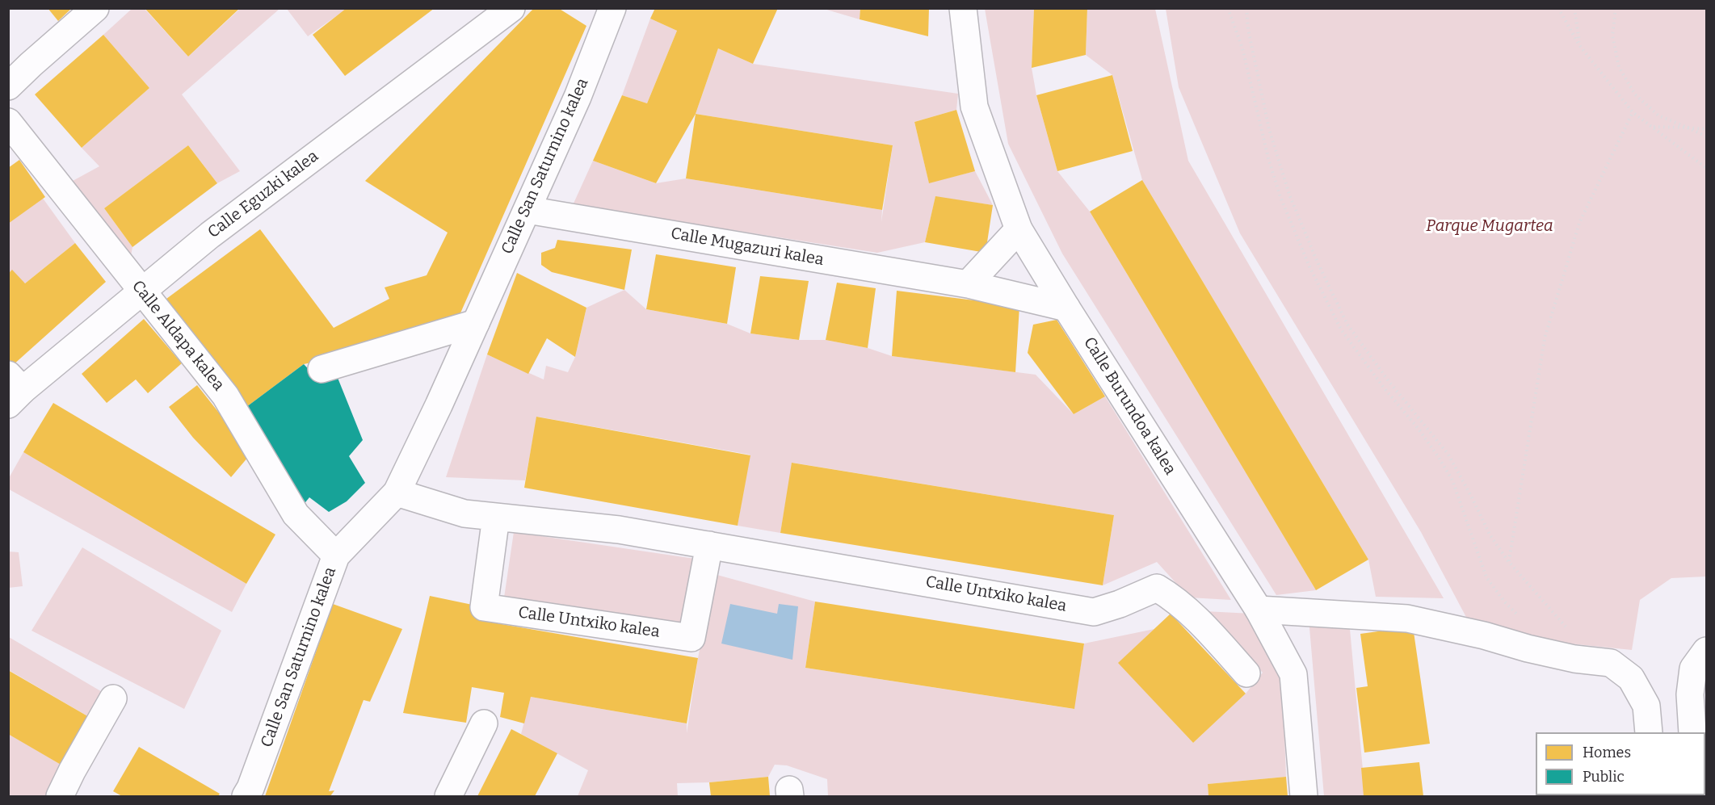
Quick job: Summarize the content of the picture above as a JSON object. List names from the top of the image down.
{
  "streets": {
    "street": [
      "Calle San Saturnino kalea",
      "Calle Eguzki kalea",
      "Calle Mugazuri kalea",
      "Calle Aldapa kalea",
      "Calle Burundoa kalea",
      "Calle Untxiko kalea"
    ]
  },
  "crossings": [
    ["Calle San Saturnino kalea", "Calle Mugazuri kalea"],
    ["Calle San Saturnino kalea", "Calle Aldapa kalea"],
    ["Calle San Saturnino kalea", "Calle Untxiko kalea"],
    ["Calle Eguzki kalea", "Calle Aldapa kalea"],
    ["Calle Mugazuri kalea", "Calle Burundoa kalea"]
  ],
  "parks": ["Parque Mugartea"],
  "legend": ["Homes", "Public"]
}
